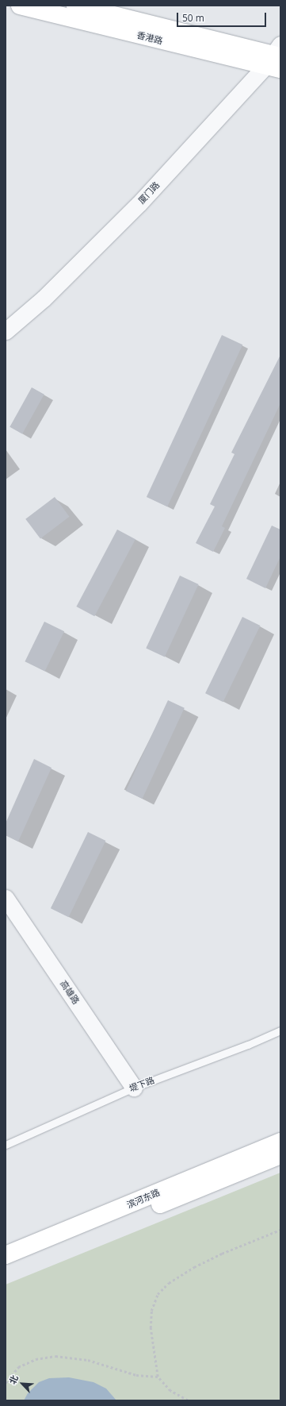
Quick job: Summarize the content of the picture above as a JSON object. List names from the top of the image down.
{
  "streets": {
    "main road": ["香港路", "滨河东路"],
    "street": ["厦门路", "高雄路"],
    "lane": ["堤下路"]
  },
  "crossings": [
    ["香港路", "厦门路"],
    ["高雄路", "堤下路"]
  ],
  "scale_bar": "50 m",
  "north": "top left"
}
